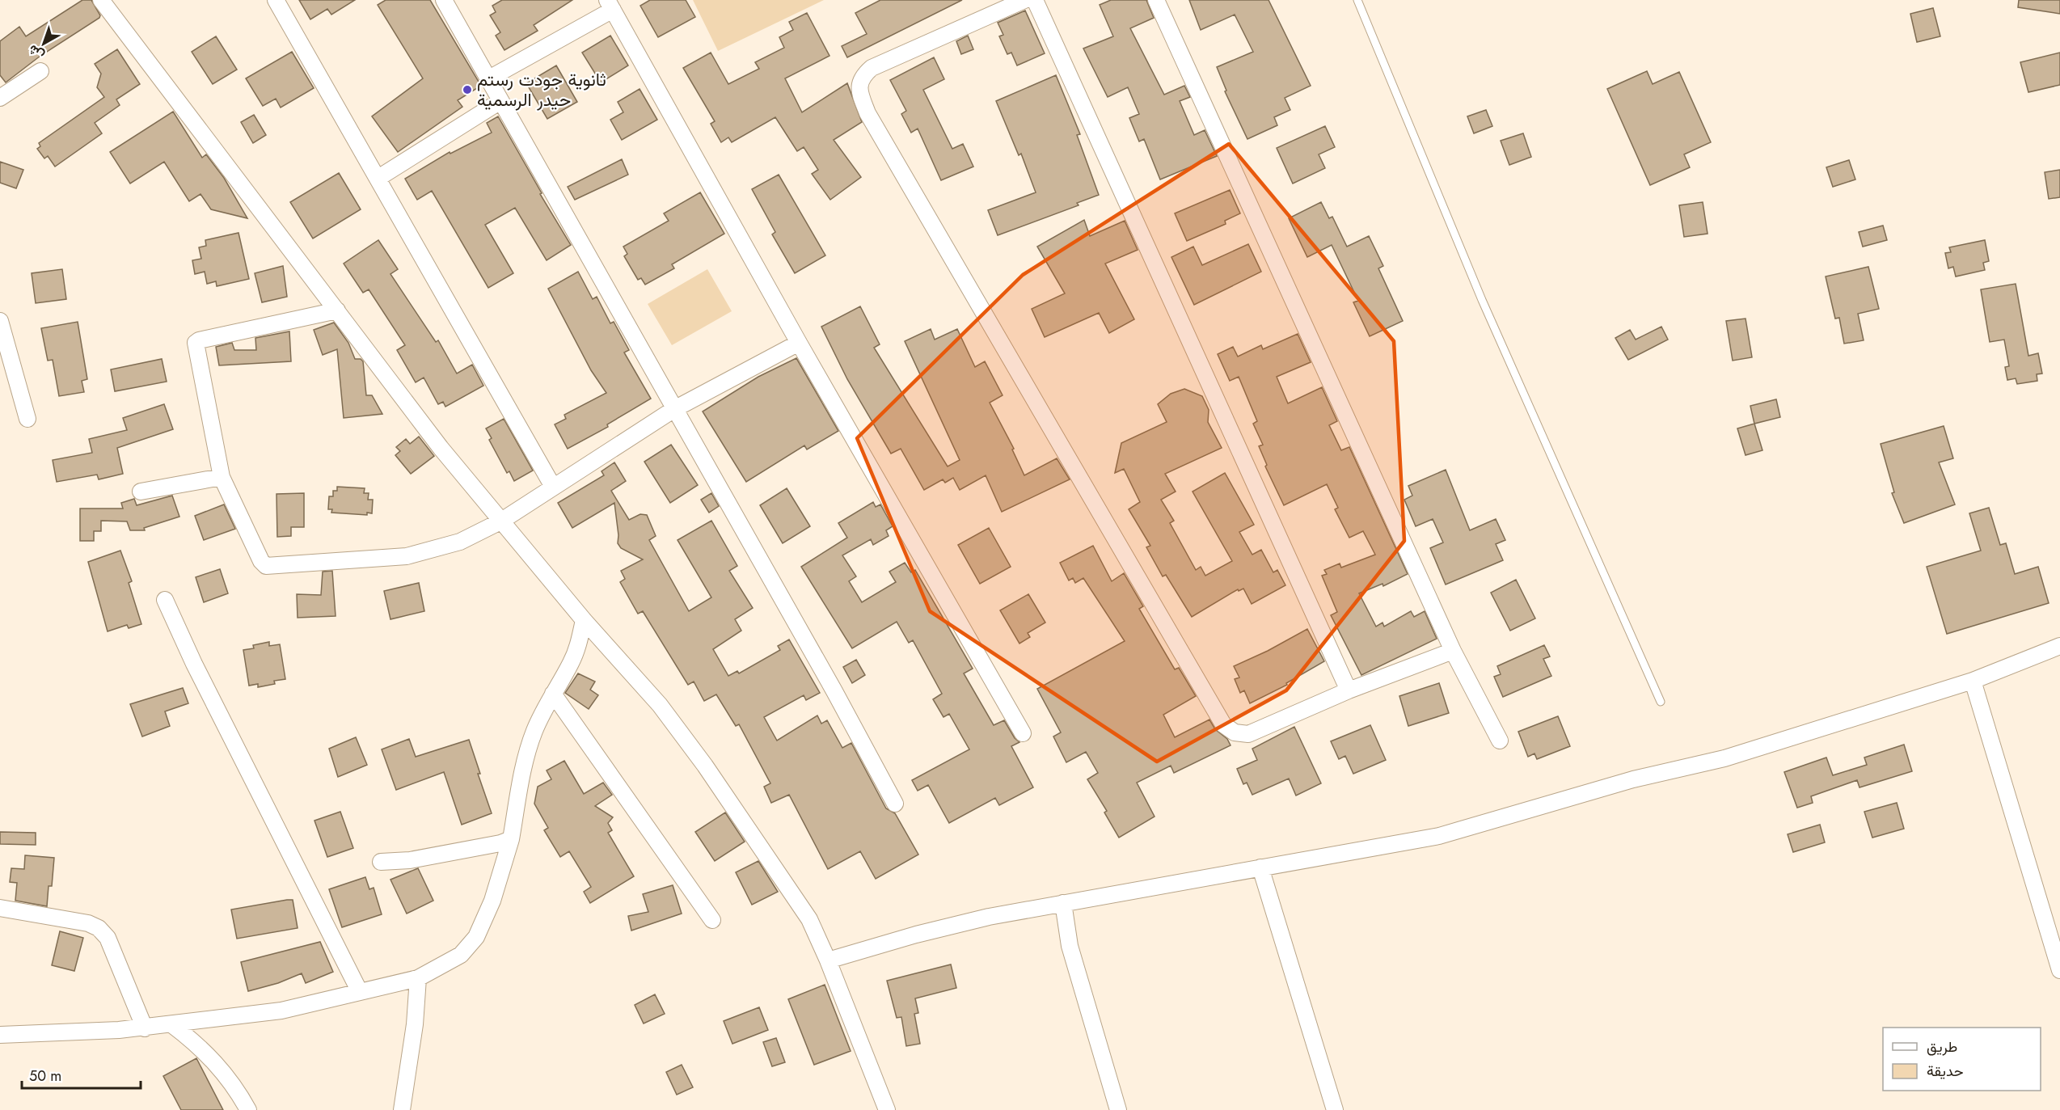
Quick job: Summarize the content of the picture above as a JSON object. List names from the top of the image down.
{
  "places": ["ثانوية جودت رستم حيدر الرسمية"],
  "legend": ["طريق", "حديقة"],
  "scale_bar": "50 m",
  "north": "bottom left"
}
